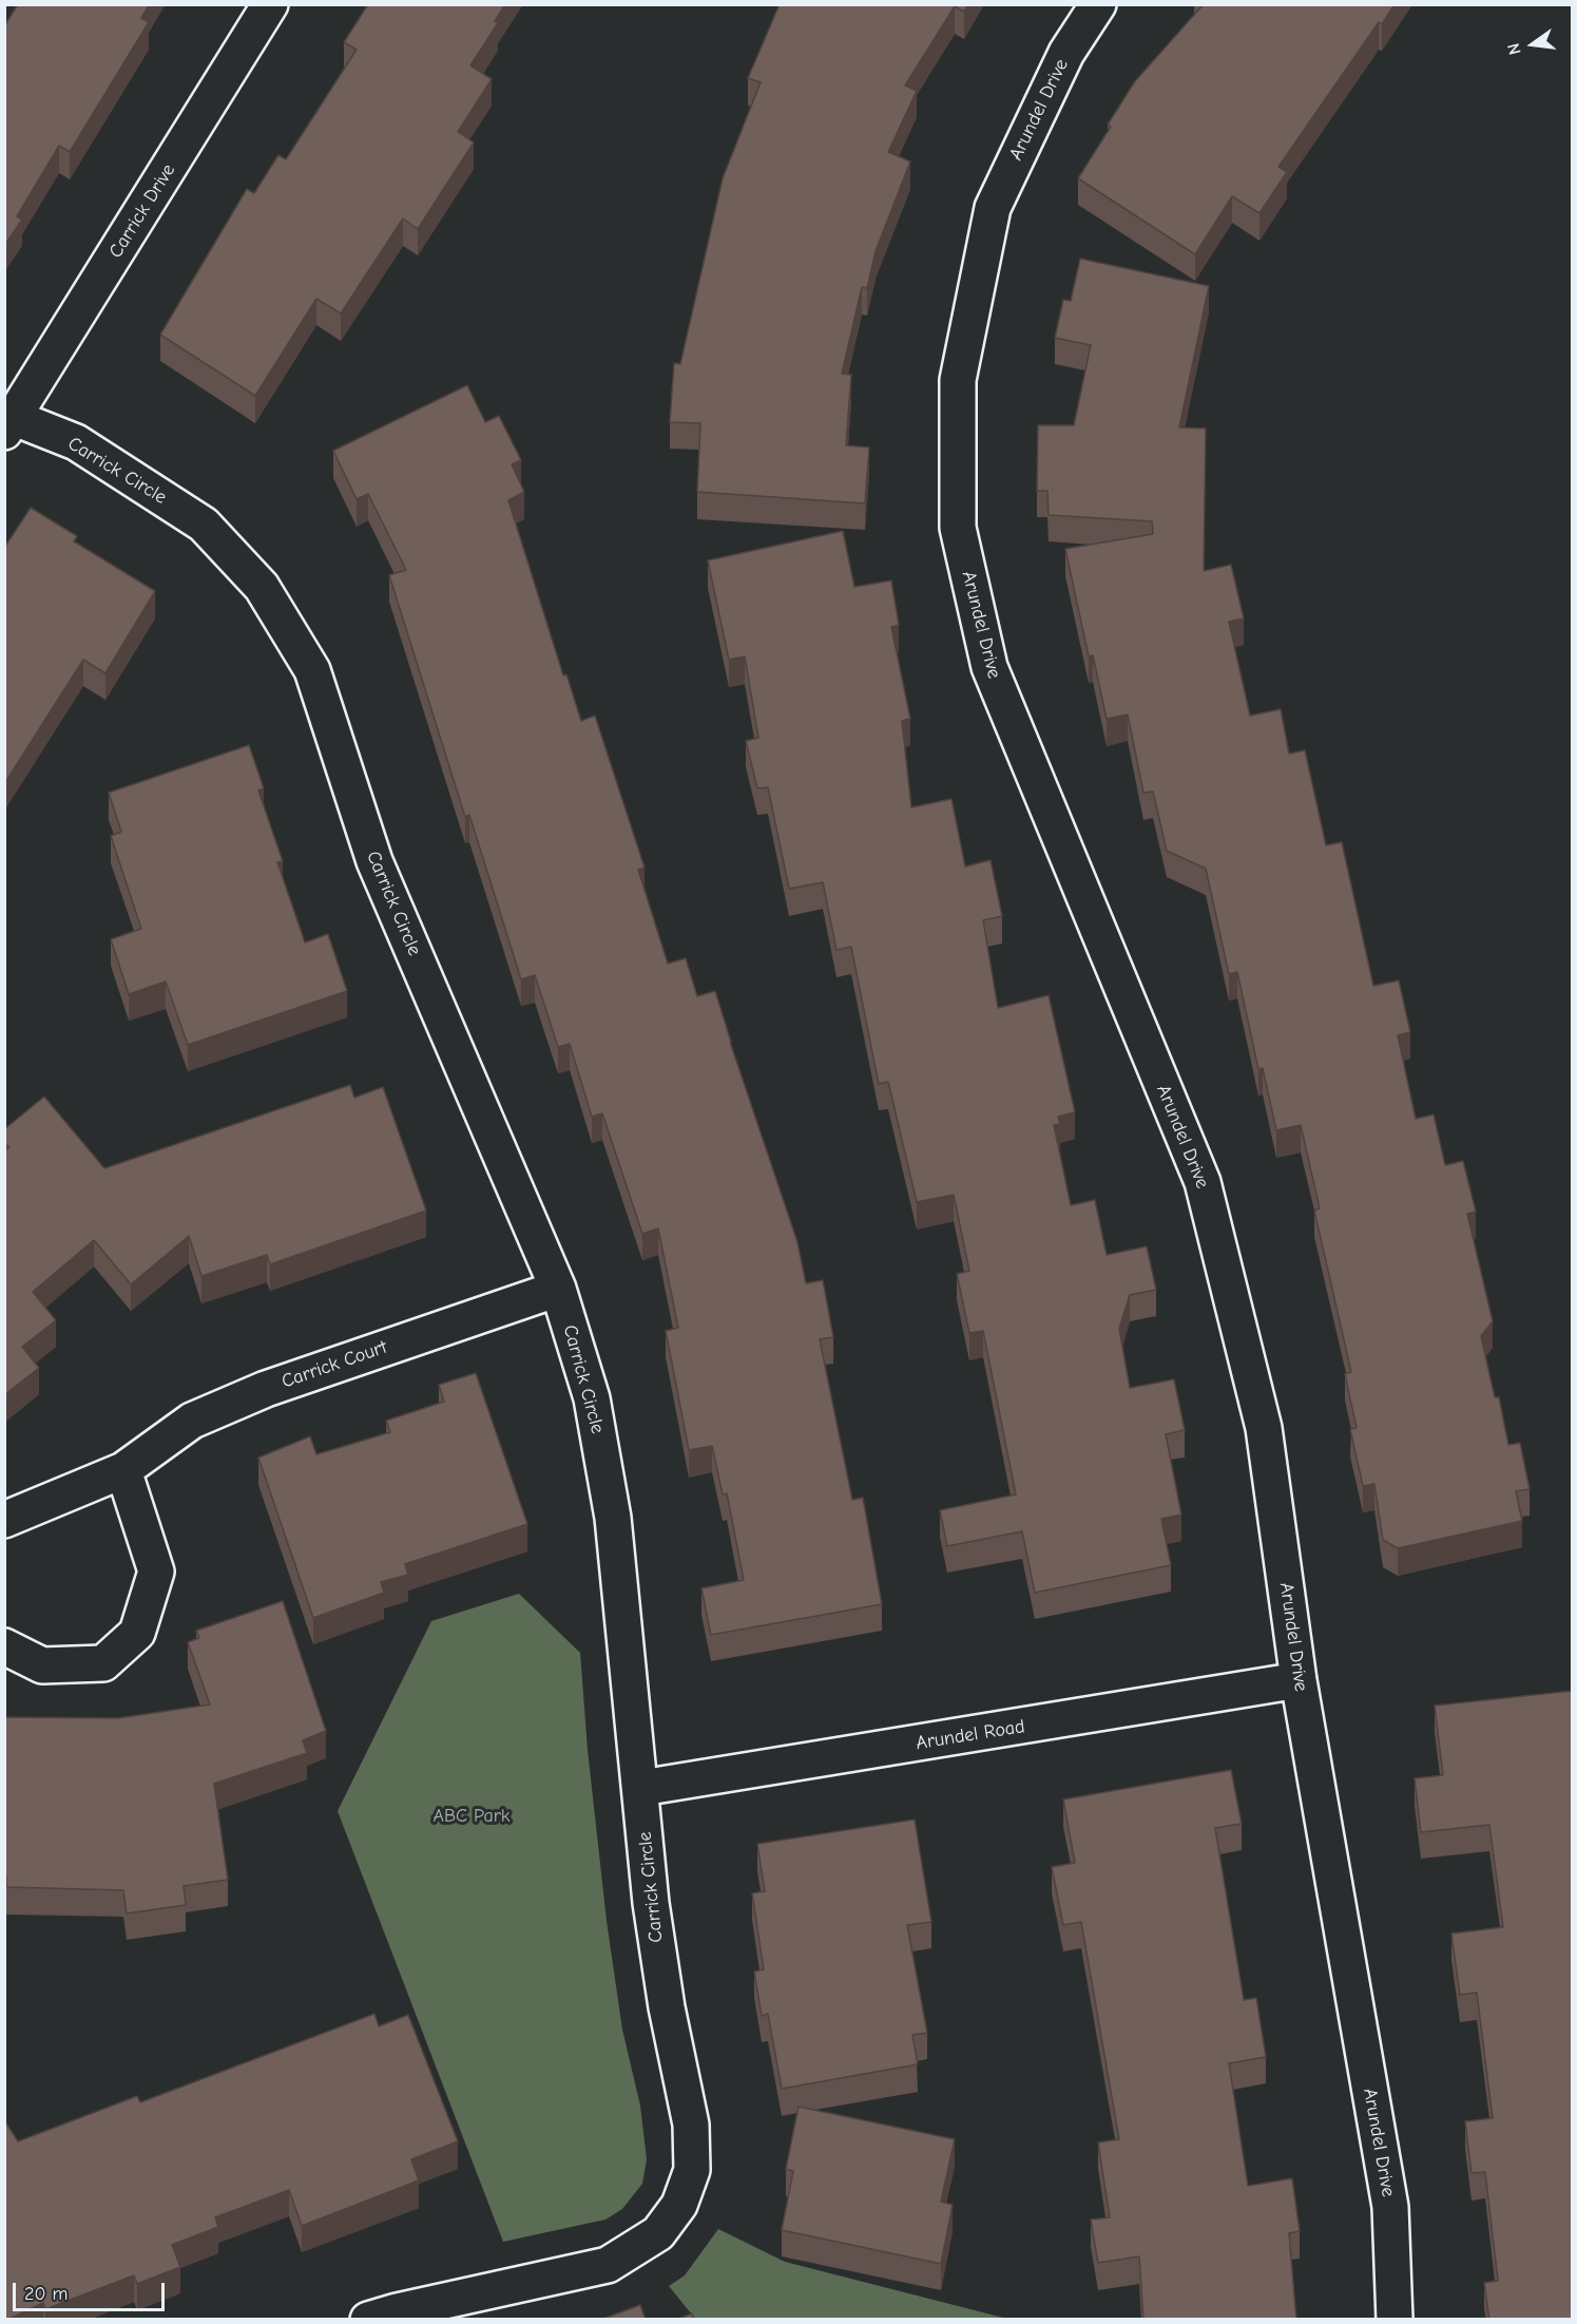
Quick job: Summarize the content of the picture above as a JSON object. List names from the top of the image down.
{
  "streets": {
    "street": [
      "Arundel Drive",
      "Carrick Drive",
      "Carrick Circle",
      "Carrick Court",
      "Arundel Road"
    ]
  },
  "crossings": [
    ["Arundel Drive", "Arundel Road"],
    ["Carrick Drive", "Carrick Circle"],
    ["Carrick Circle", "Carrick Court"],
    ["Carrick Circle", "Arundel Road"]
  ],
  "parks": ["ABC Park"],
  "scale_bar": "20 m",
  "north": "left"
}
